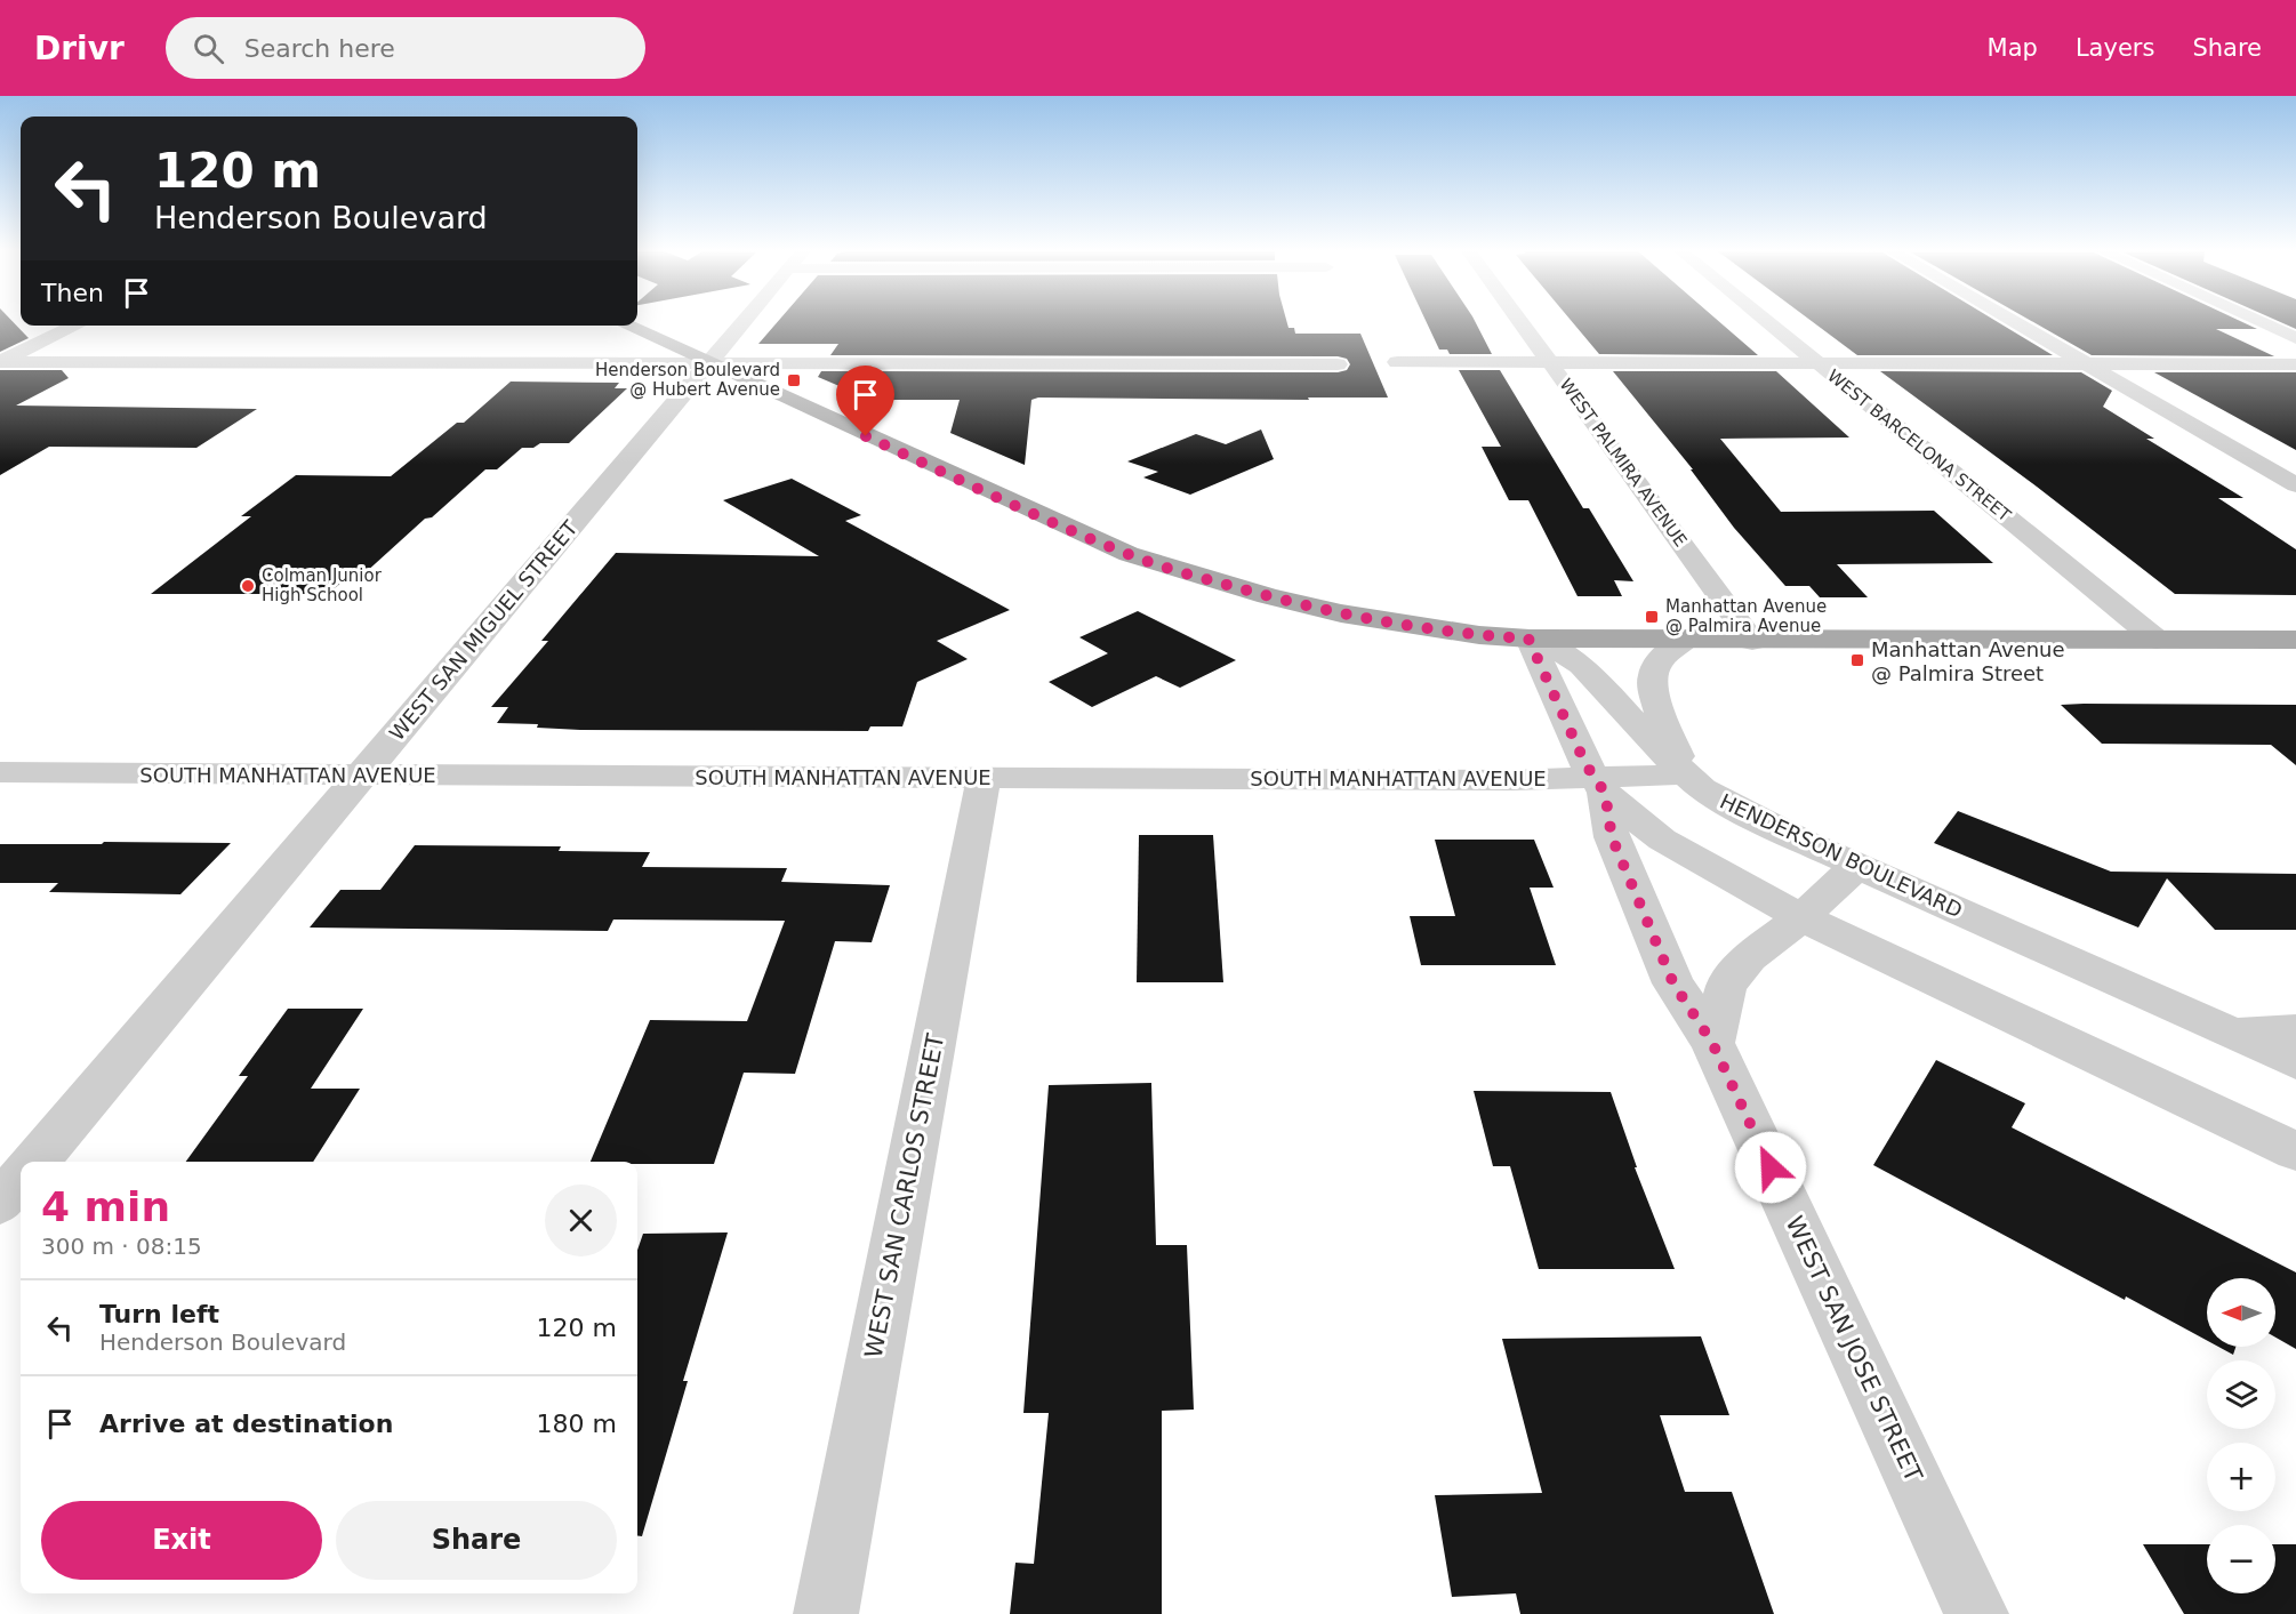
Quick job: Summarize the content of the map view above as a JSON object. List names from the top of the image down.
{
  "streets": {
    "main road": ["HENDERSON BOULEVARD"],
    "street": [
      "WEST BARCELONA STREET",
      "WEST PALMIRA AVENUE",
      "WEST SAN MIGUEL STREET",
      "SOUTH MANHATTAN AVENUE",
      "WEST SAN CARLOS STREET",
      "WEST SAN JOSE STREET"
    ]
  },
  "crossings": [
    ["WEST SAN MIGUEL STREET", "SOUTH MANHATTAN AVENUE"],
    ["WEST SAN MIGUEL STREET", "HENDERSON BOULEVARD"],
    ["SOUTH MANHATTAN AVENUE", "HENDERSON BOULEVARD"],
    ["SOUTH MANHATTAN AVENUE", "WEST SAN CARLOS STREET"],
    ["SOUTH MANHATTAN AVENUE", "WEST SAN JOSE STREET"],
    ["HENDERSON BOULEVARD", "WEST SAN JOSE STREET"]
  ],
  "places": {
    "transit": ["Henderson Boulevard @ Hubert Avenue", "Manhattan Avenue @ Palmira Avenue", "Manhattan Avenue @ Palmira Street"],
    "other": ["Colman Junior High School"]
  },
  "north": "left",
  "page": {
    "header": "Drivr",
    "search": "Search here",
    "nav": ["Map", "Layers", "Share"],
    "turn": ["120 m", "Henderson Boulevard"],
    "then": "Then",
    "heading": ["4 min", "300 m · 08:15"],
    "map_buttons": ["+", "−"],
    "list": [
      {
        "name": "Turn left",
        "note": "Henderson Boulevard",
        "value": "120 m"
      },
      {
        "name": "Arrive at destination",
        "value": "180 m"
      }
    ],
    "buttons": ["Exit", "Share"]
  }
}
